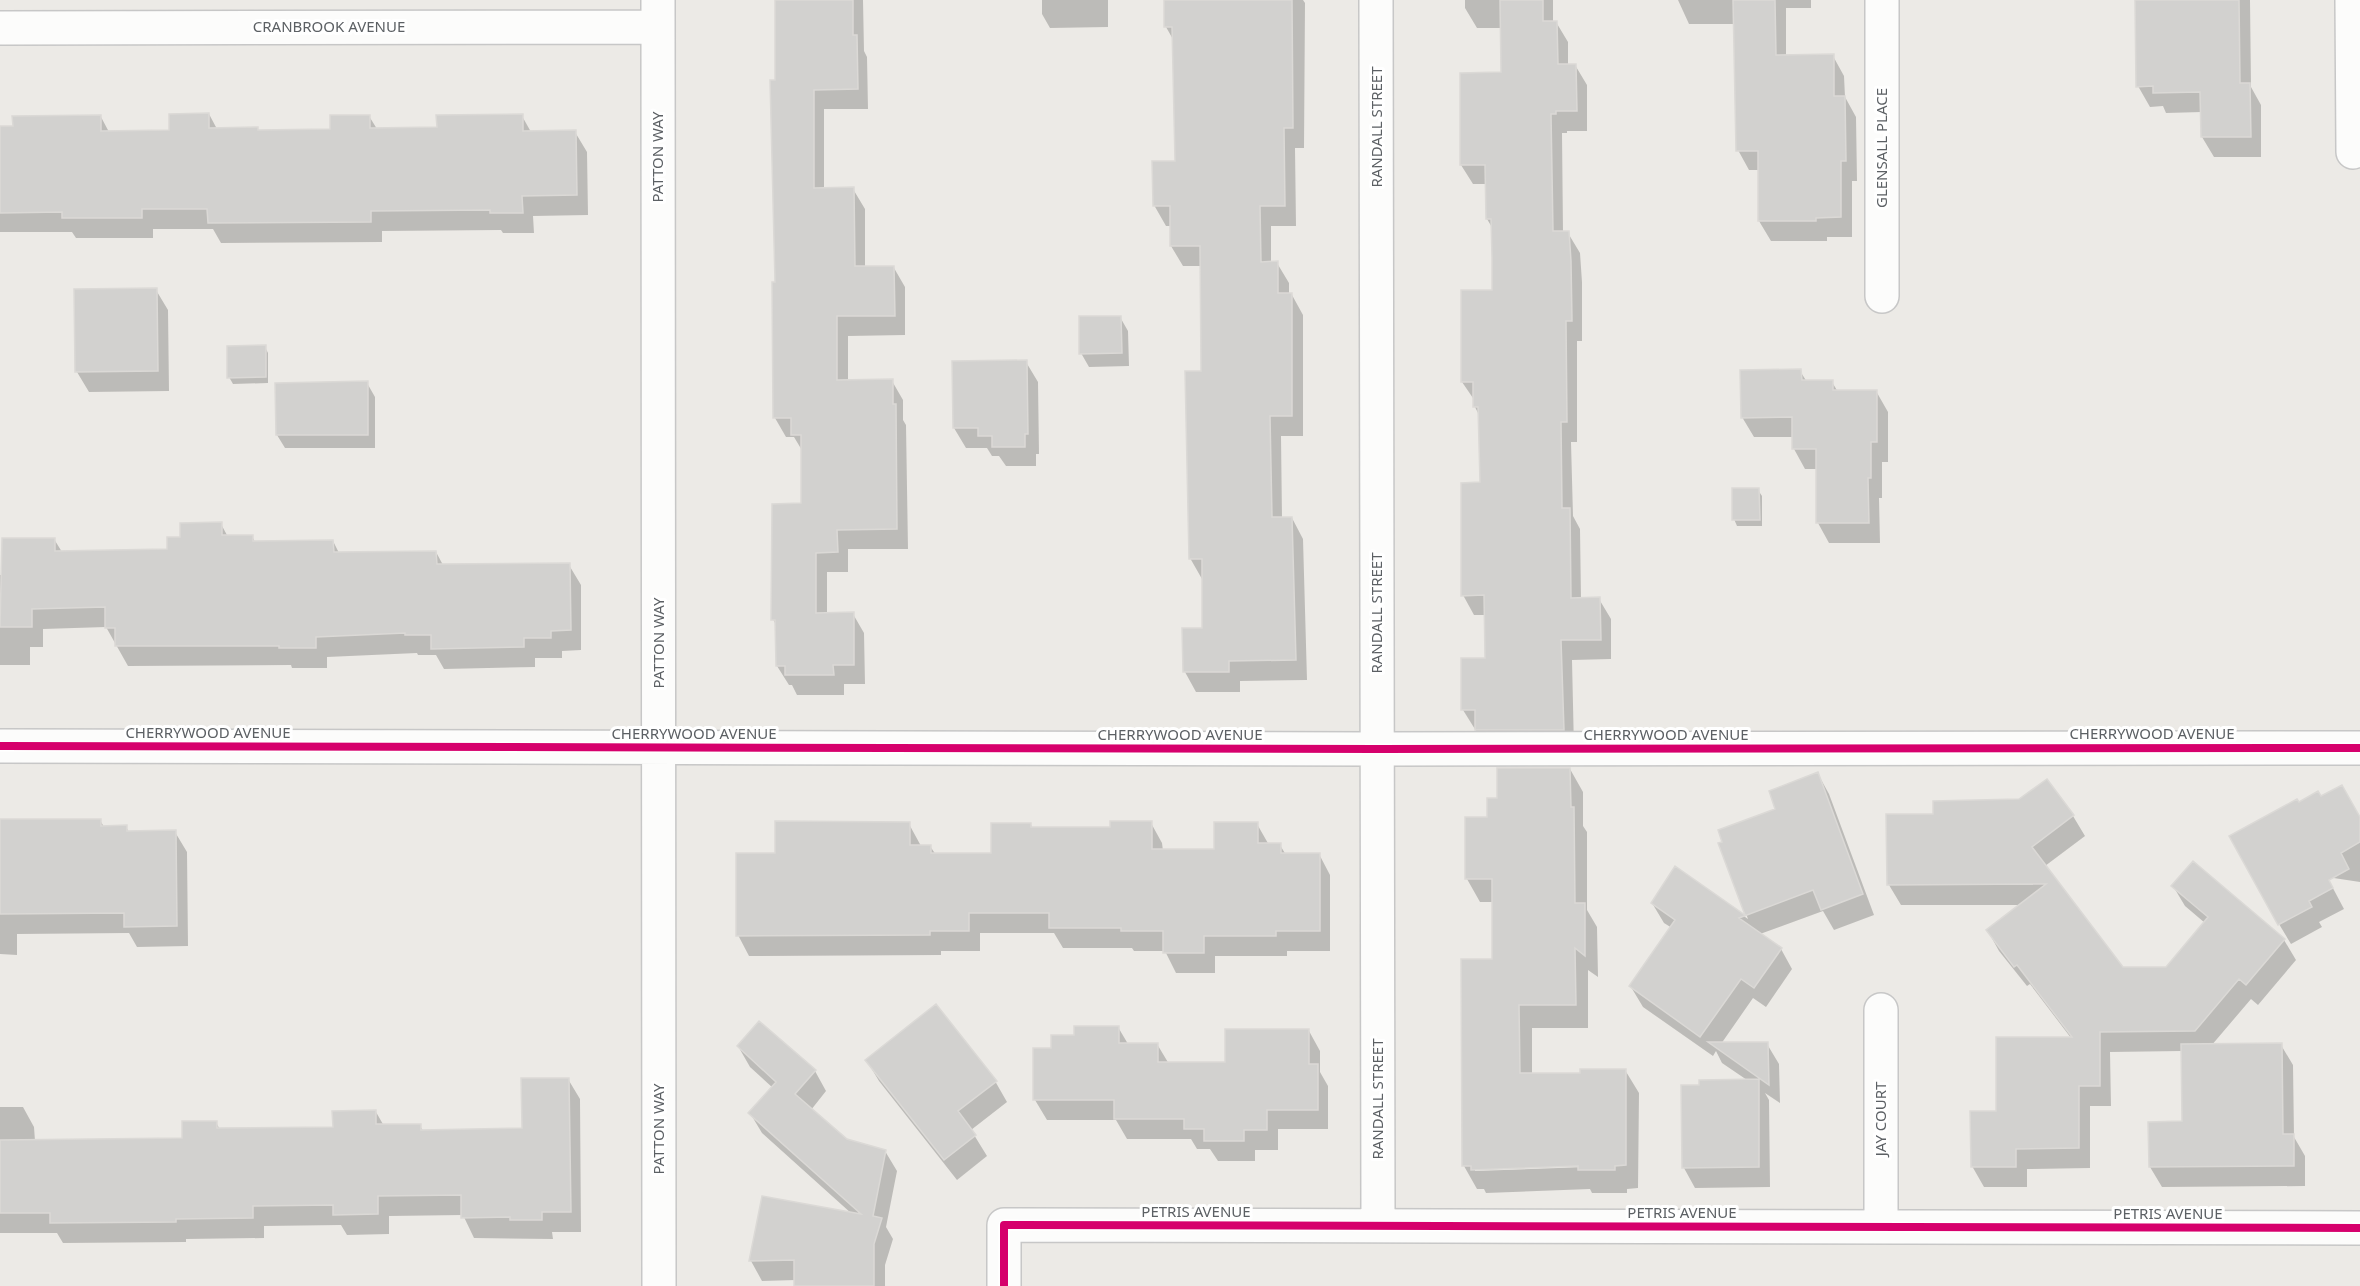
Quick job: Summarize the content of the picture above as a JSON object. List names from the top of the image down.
{
  "streets": {
    "street": [
      "CRANBROOK AVENUE",
      "RANDALL STREET",
      "GLENSALL PLACE",
      "PATTON WAY",
      "CHERRYWOOD AVENUE",
      "JAY COURT",
      "PETRIS AVENUE"
    ]
  },
  "crossings": [
    ["CRANBROOK AVENUE", "PATTON WAY"],
    ["RANDALL STREET", "CHERRYWOOD AVENUE"],
    ["RANDALL STREET", "PETRIS AVENUE"],
    ["PATTON WAY", "CHERRYWOOD AVENUE"],
    ["JAY COURT", "PETRIS AVENUE"]
  ]
}
